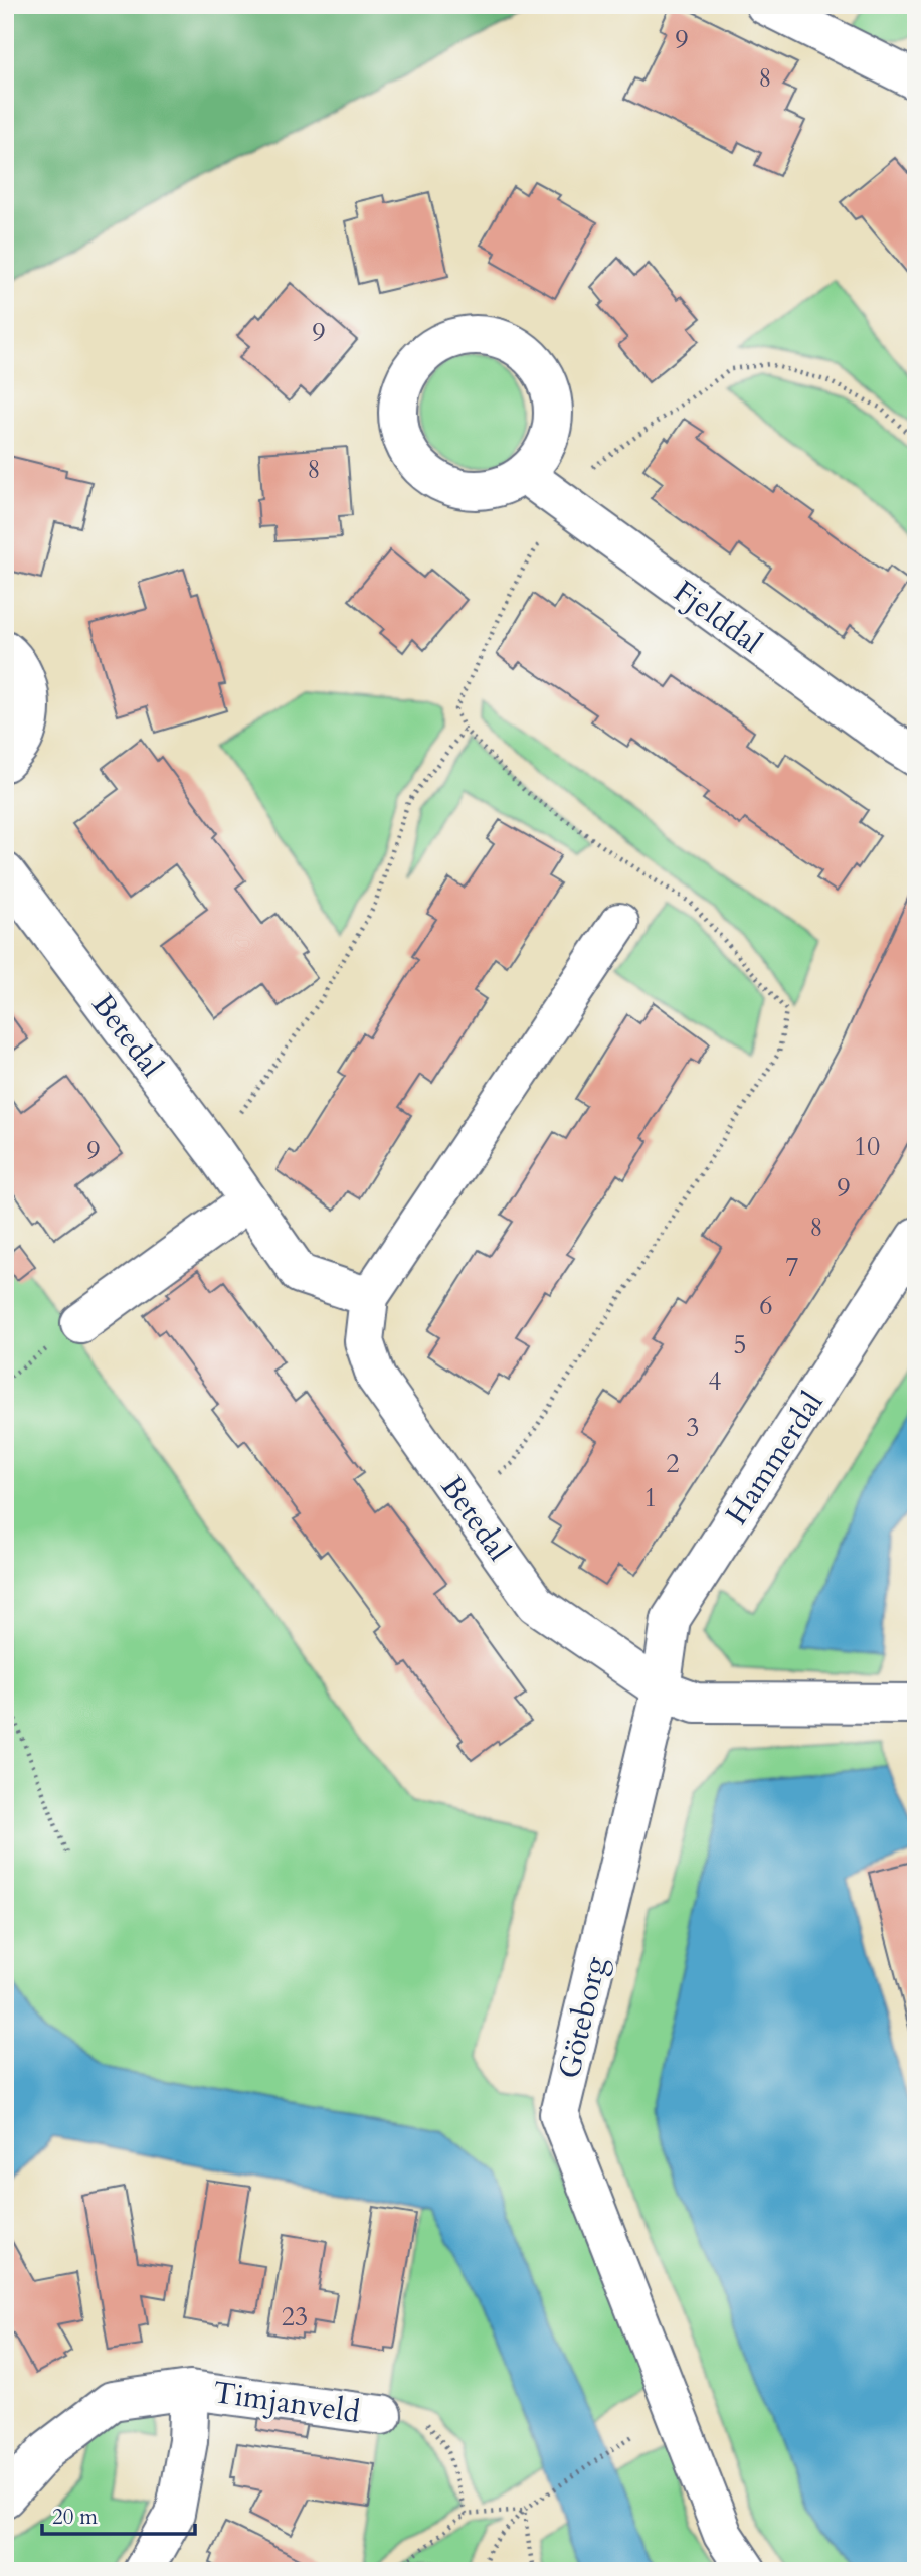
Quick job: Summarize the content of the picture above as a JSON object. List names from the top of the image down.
{
  "streets": {
    "street": [
      "Fjelddal",
      "Betedal",
      "Hammerdal",
      "Göteborg",
      "Timjanveld"
    ]
  },
  "crossings": [
    ["Betedal", "Hammerdal"],
    ["Betedal", "Göteborg"],
    ["Hammerdal", "Göteborg"]
  ],
  "house_numbers": [
    "9",
    "8",
    "9",
    "8",
    "10",
    "9",
    "9",
    "8",
    "7",
    "6",
    "5",
    "4",
    "3",
    "2",
    "1",
    "23"
  ],
  "scale_bar": "20 m"
}
